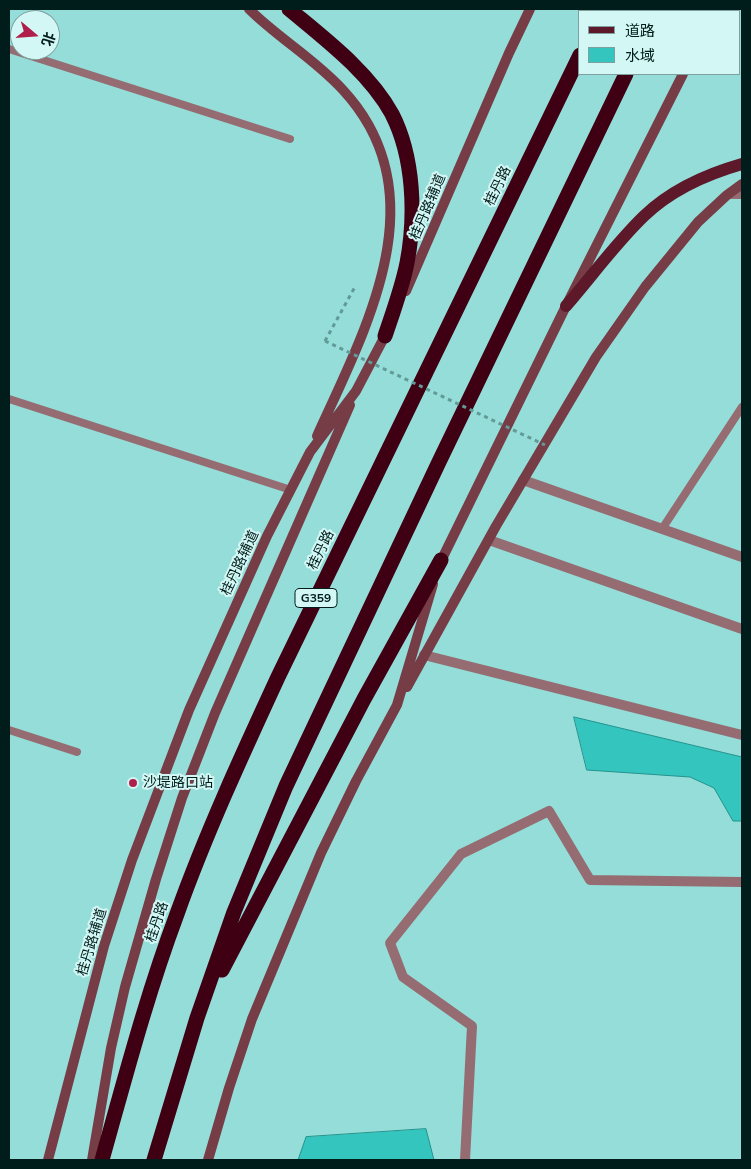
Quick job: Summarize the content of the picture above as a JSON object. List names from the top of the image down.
{
  "streets": {
    "highway": ["桂丹路", "G359"],
    "main road": ["桂丹路辅道"]
  },
  "places": ["沙堤路口站"],
  "legend": ["道路", "水域"],
  "north": "right"
}
